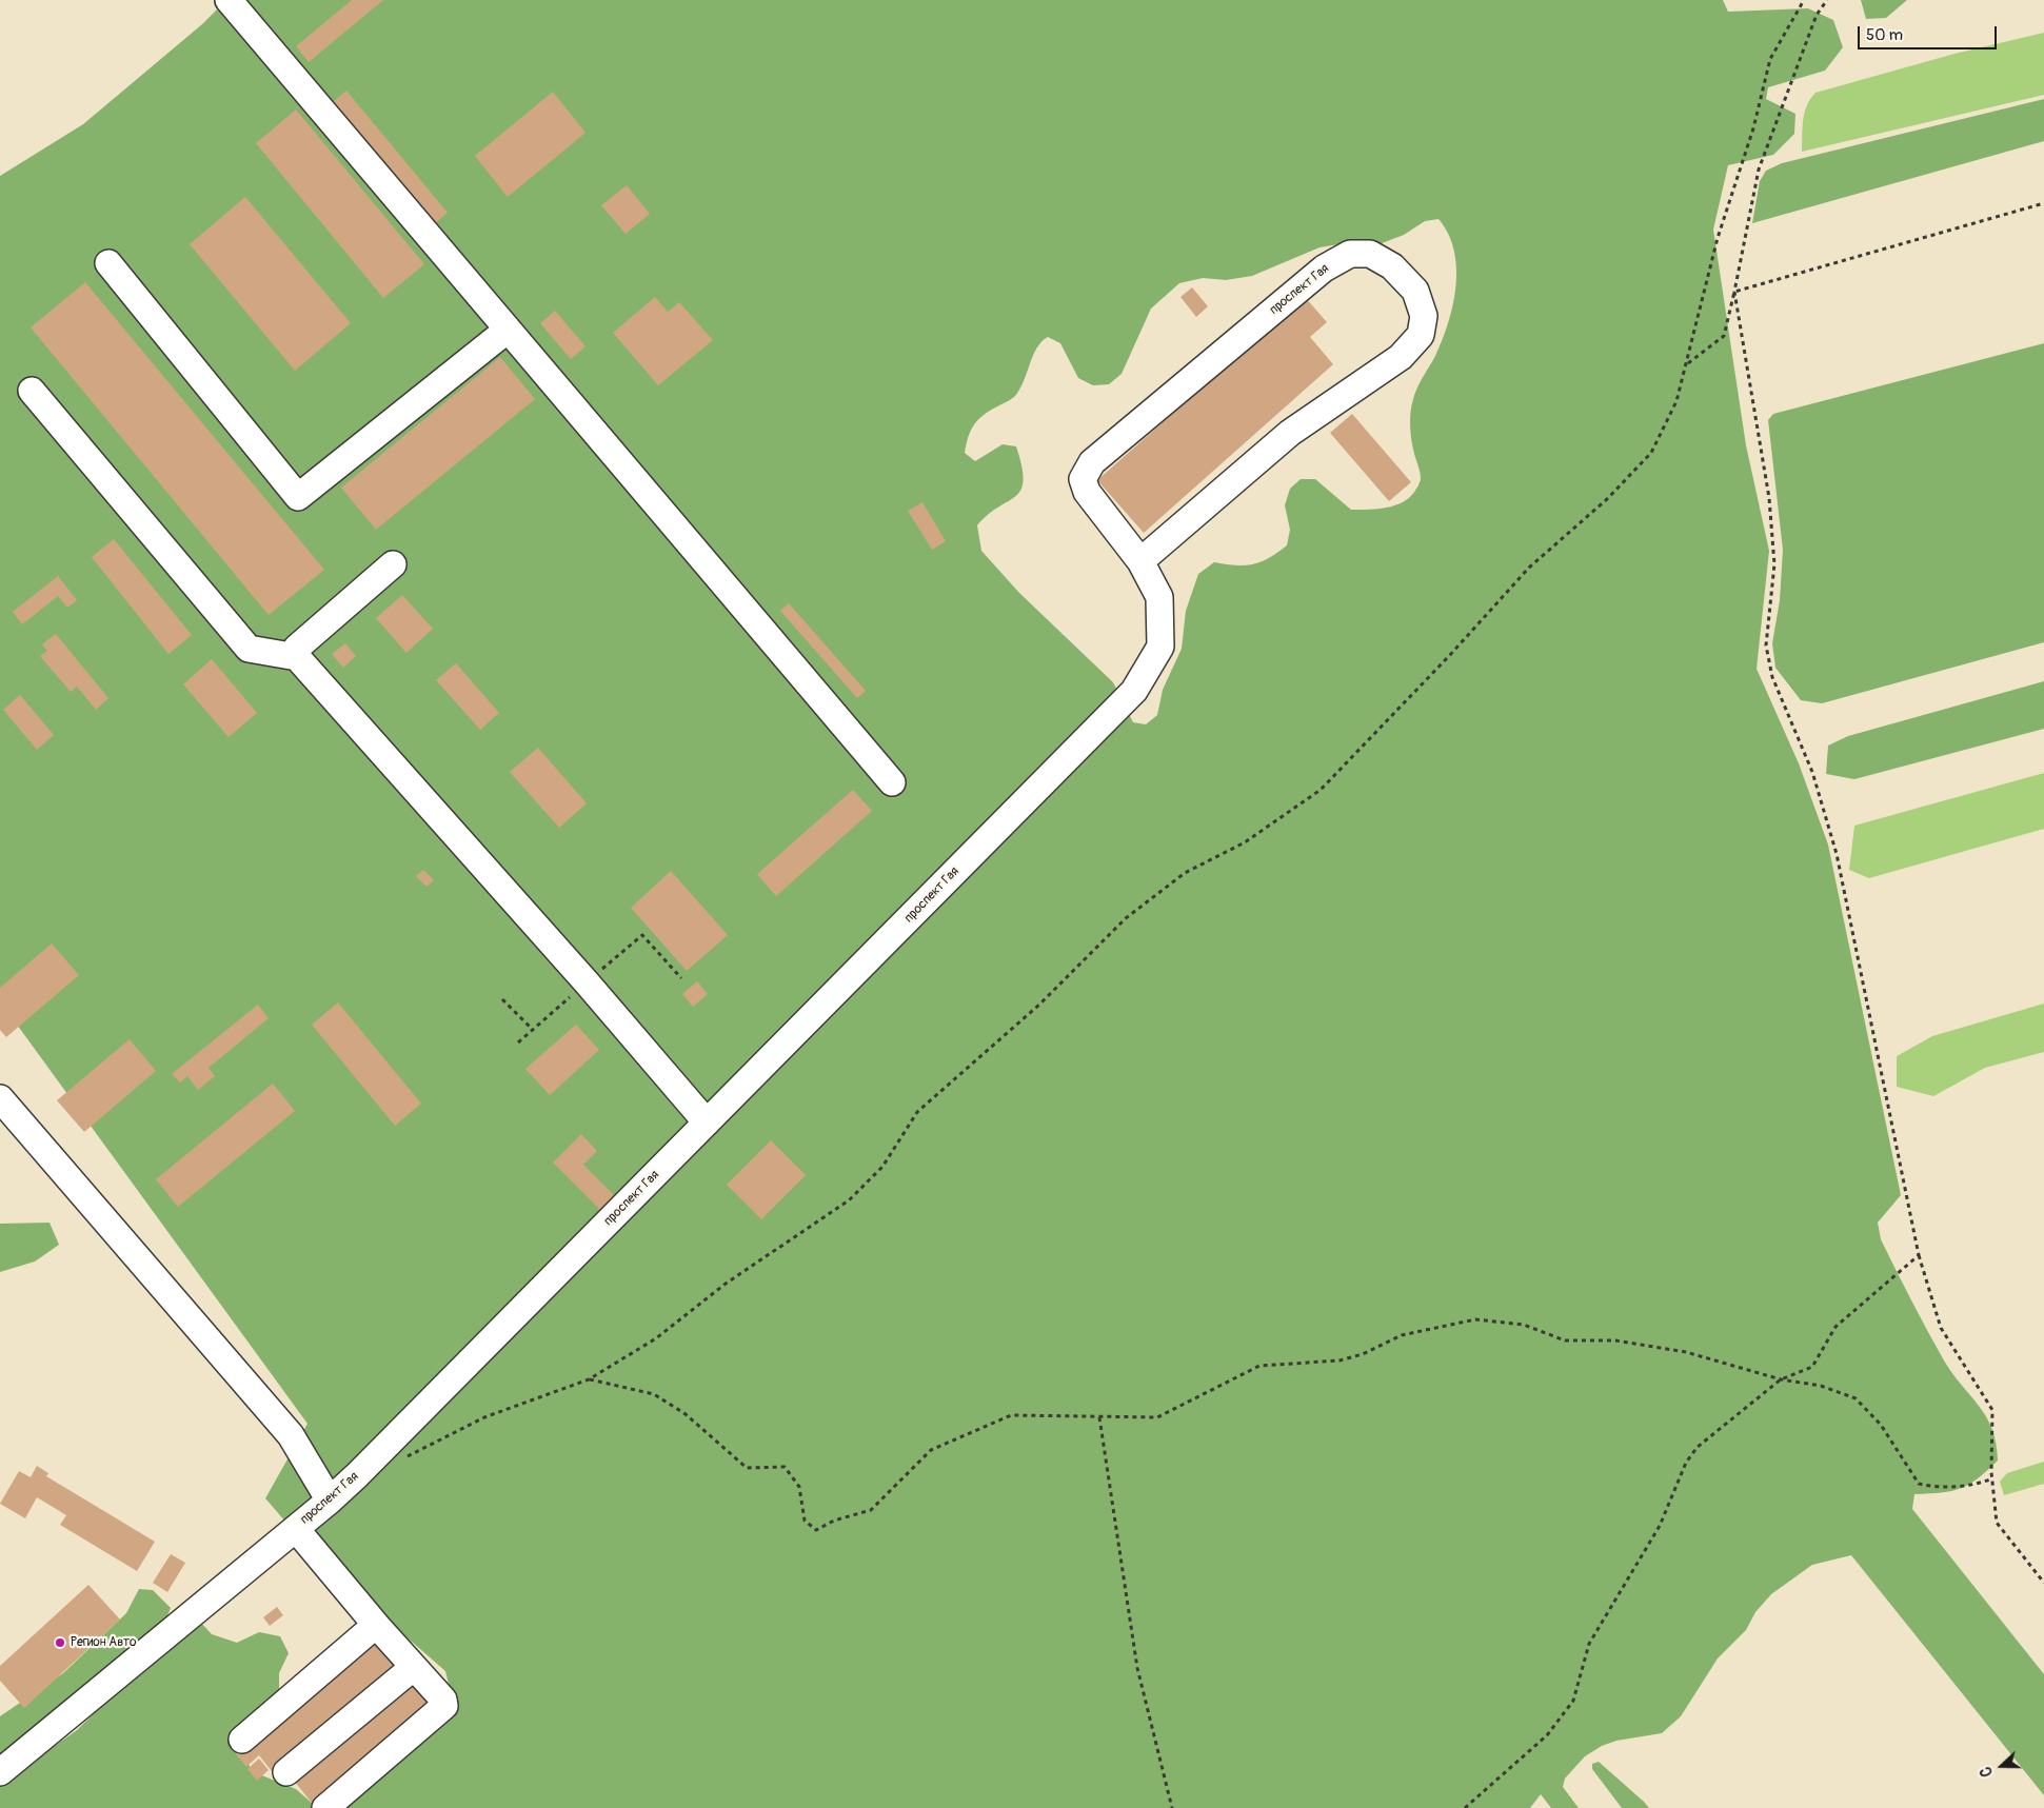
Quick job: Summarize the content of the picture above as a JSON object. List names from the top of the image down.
{
  "streets": {
    "street": ["проспект Гая"]
  },
  "places": ["Регион Авто"],
  "scale_bar": "50 m",
  "north": "left"
}
